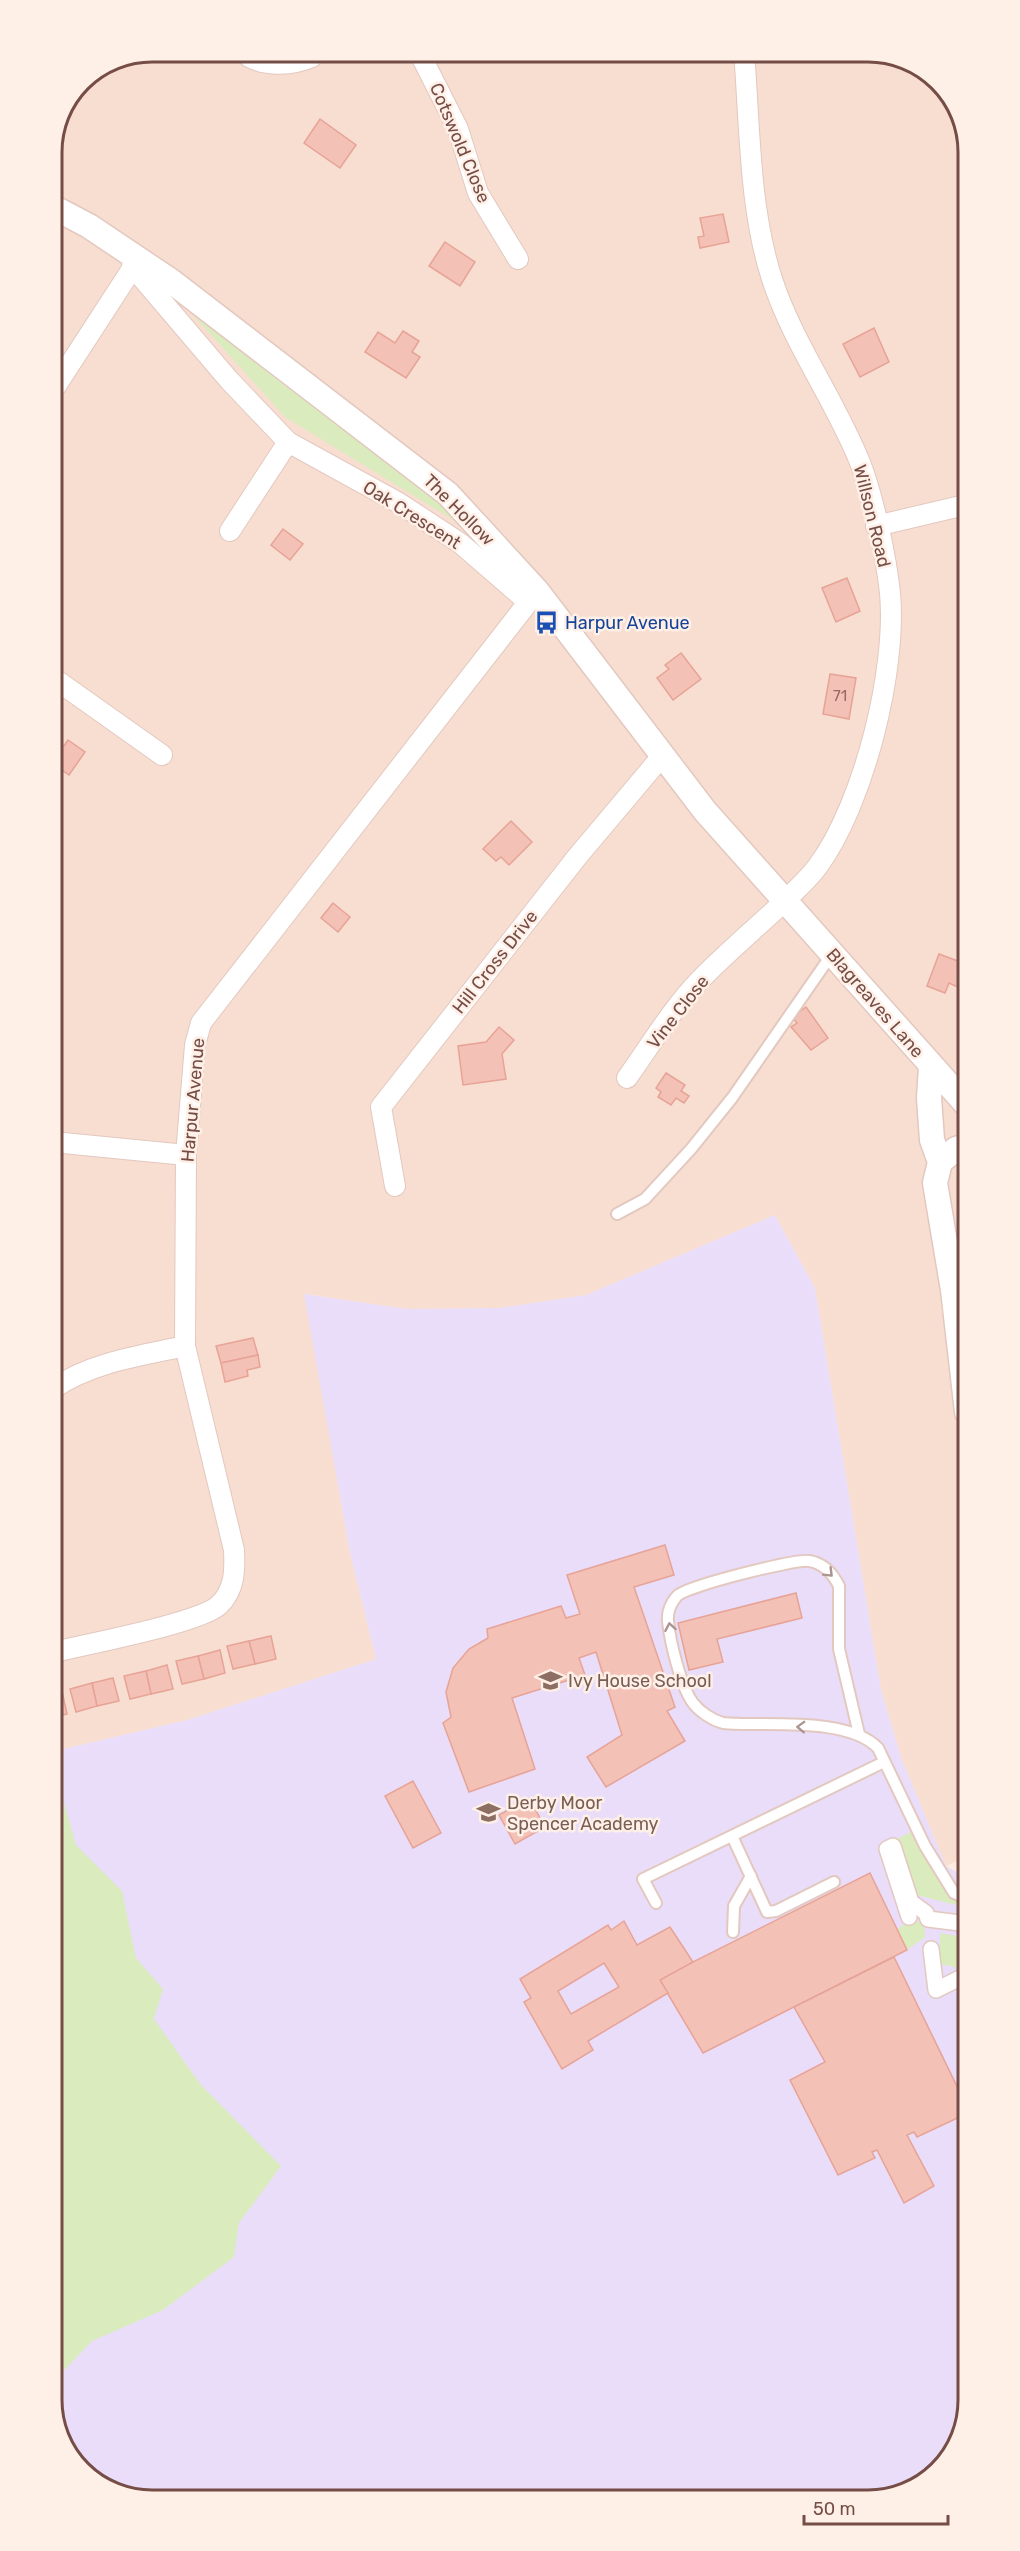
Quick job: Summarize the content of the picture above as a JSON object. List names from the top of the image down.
{
  "streets": {
    "street": [
      "Cotswold Close",
      "The Hollow",
      "Oak Crescent",
      "Willson Road",
      "Hill Cross Drive",
      "Blagreaves Lane",
      "Vine Close",
      "Harpur Avenue"
    ]
  },
  "crossings": [
    ["The Hollow", "Oak Crescent"],
    ["The Hollow", "Willson Road"],
    ["The Hollow", "Hill Cross Drive"],
    ["The Hollow", "Blagreaves Lane"],
    ["The Hollow", "Vine Close"],
    ["The Hollow", "Harpur Avenue"],
    ["Oak Crescent", "Harpur Avenue"],
    ["Willson Road", "Blagreaves Lane"],
    ["Willson Road", "Vine Close"],
    ["Blagreaves Lane", "Vine Close"]
  ],
  "places": {
    "bus stop": ["Harpur Avenue"],
    "school or university": ["Ivy House School", "Derby Moor Spencer Academy"]
  },
  "house_numbers": ["71"],
  "scale_bar": "50 m"
}
